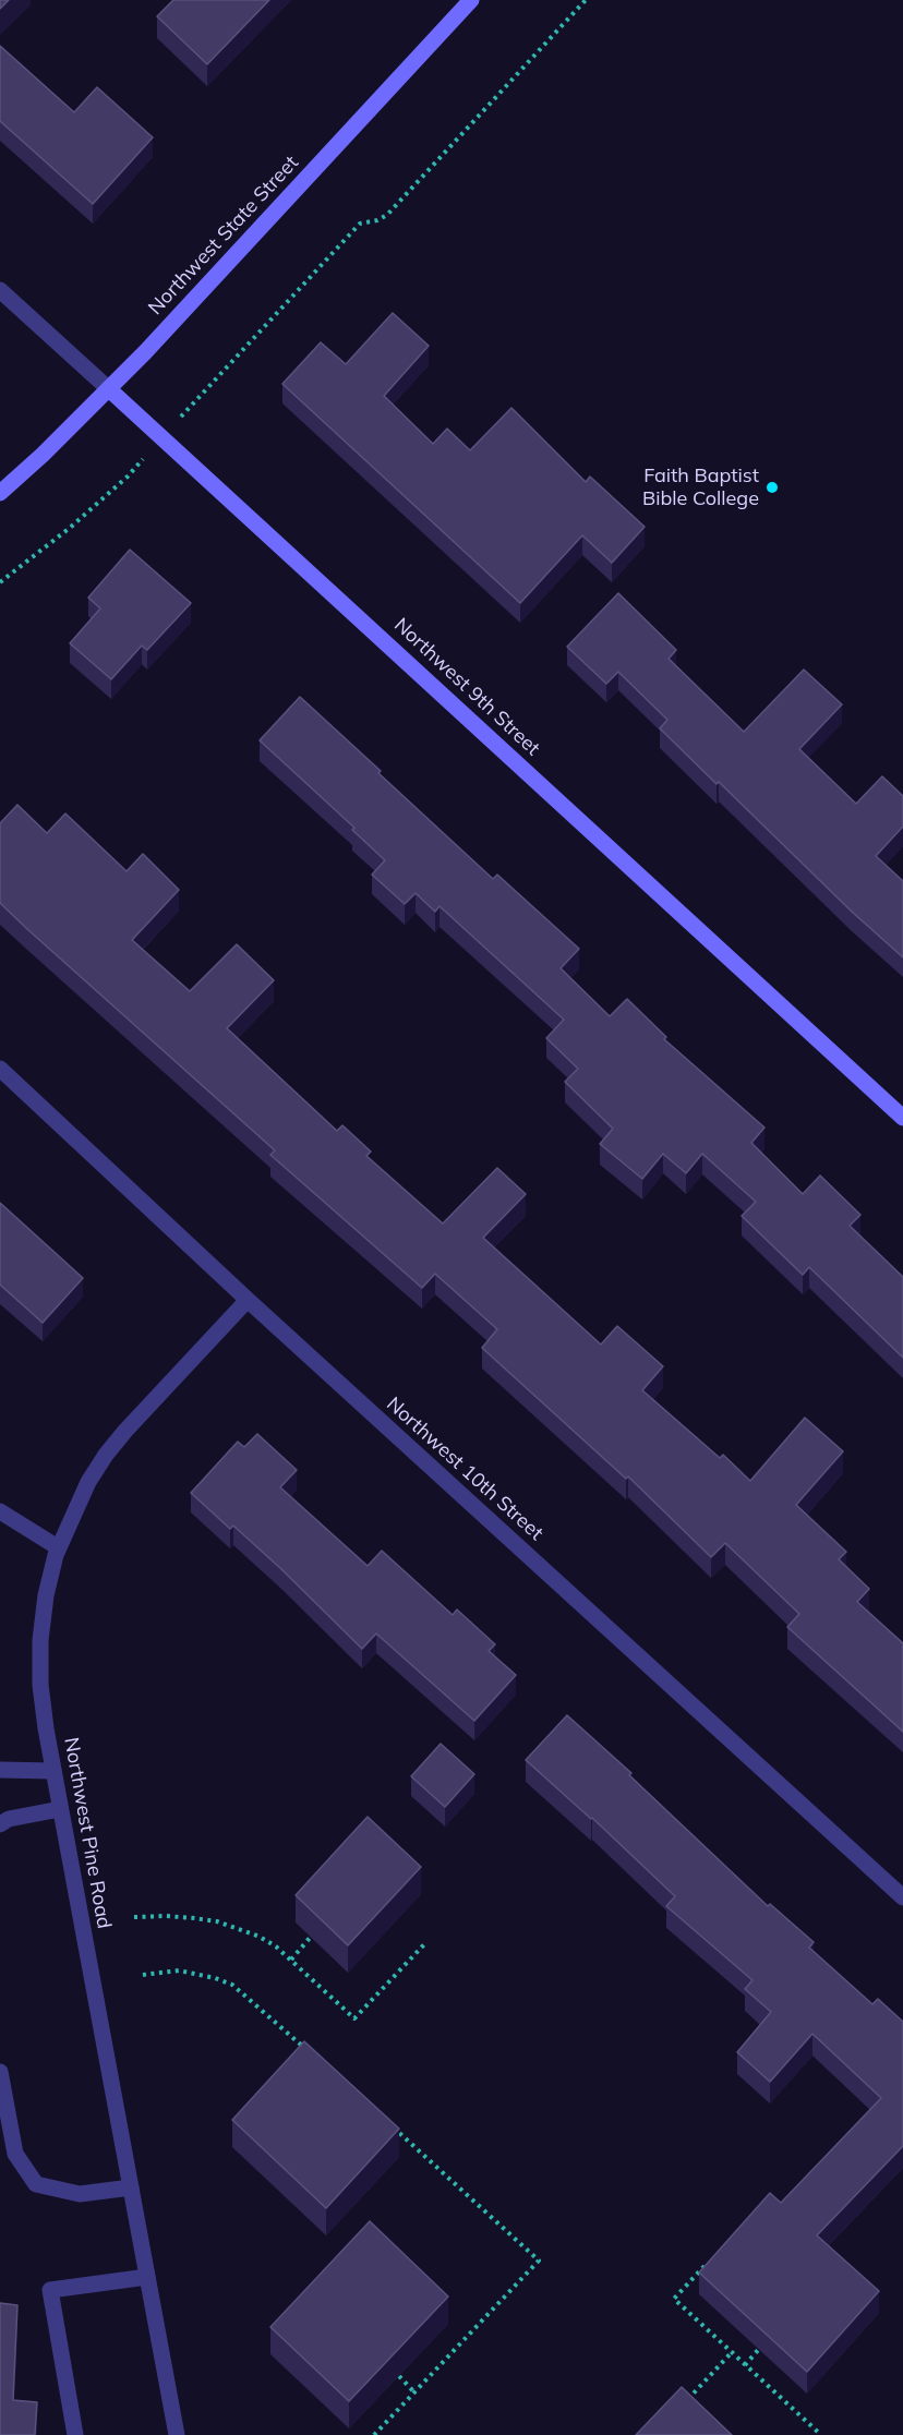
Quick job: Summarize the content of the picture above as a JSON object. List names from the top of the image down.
{
  "streets": {
    "street": [
      "Northwest State Street",
      "Northwest 9th Street",
      "Northwest 10th Street",
      "Northwest Pine Road"
    ]
  },
  "crossings": [
    ["Northwest State Street", "Northwest 9th Street"],
    ["Northwest 10th Street", "Northwest Pine Road"]
  ],
  "places": ["Faith Baptist Bible College"]
}
